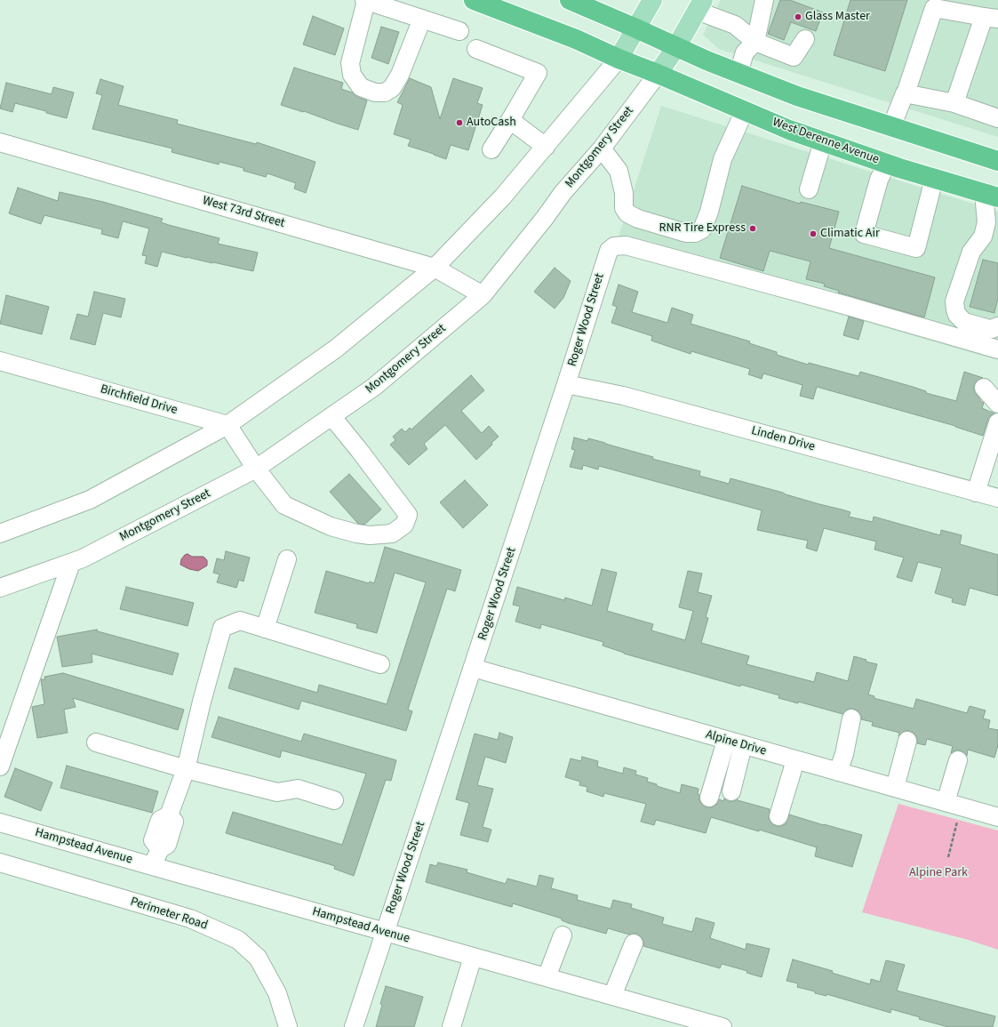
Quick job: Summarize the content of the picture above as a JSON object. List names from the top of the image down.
{
  "streets": {
    "highway": ["West Derenne Avenue"],
    "main road": ["Montgomery Street"],
    "street": [
      "West 73rd Street",
      "Roger Wood Street",
      "Birchfield Drive",
      "Linden Drive",
      "Alpine Drive",
      "Hampstead Avenue",
      "Perimeter Road"
    ]
  },
  "crossings": [
    ["West Derenne Avenue", "Montgomery Street"],
    ["Montgomery Street", "West 73rd Street"],
    ["Roger Wood Street", "Linden Drive"],
    ["Roger Wood Street", "Alpine Drive"],
    ["Roger Wood Street", "Hampstead Avenue"]
  ],
  "parks": ["Alpine Park"],
  "places": [
    "Glass Master",
    "AutoCash",
    "RNR Tire Express",
    "Climatic Air"
  ]
}
